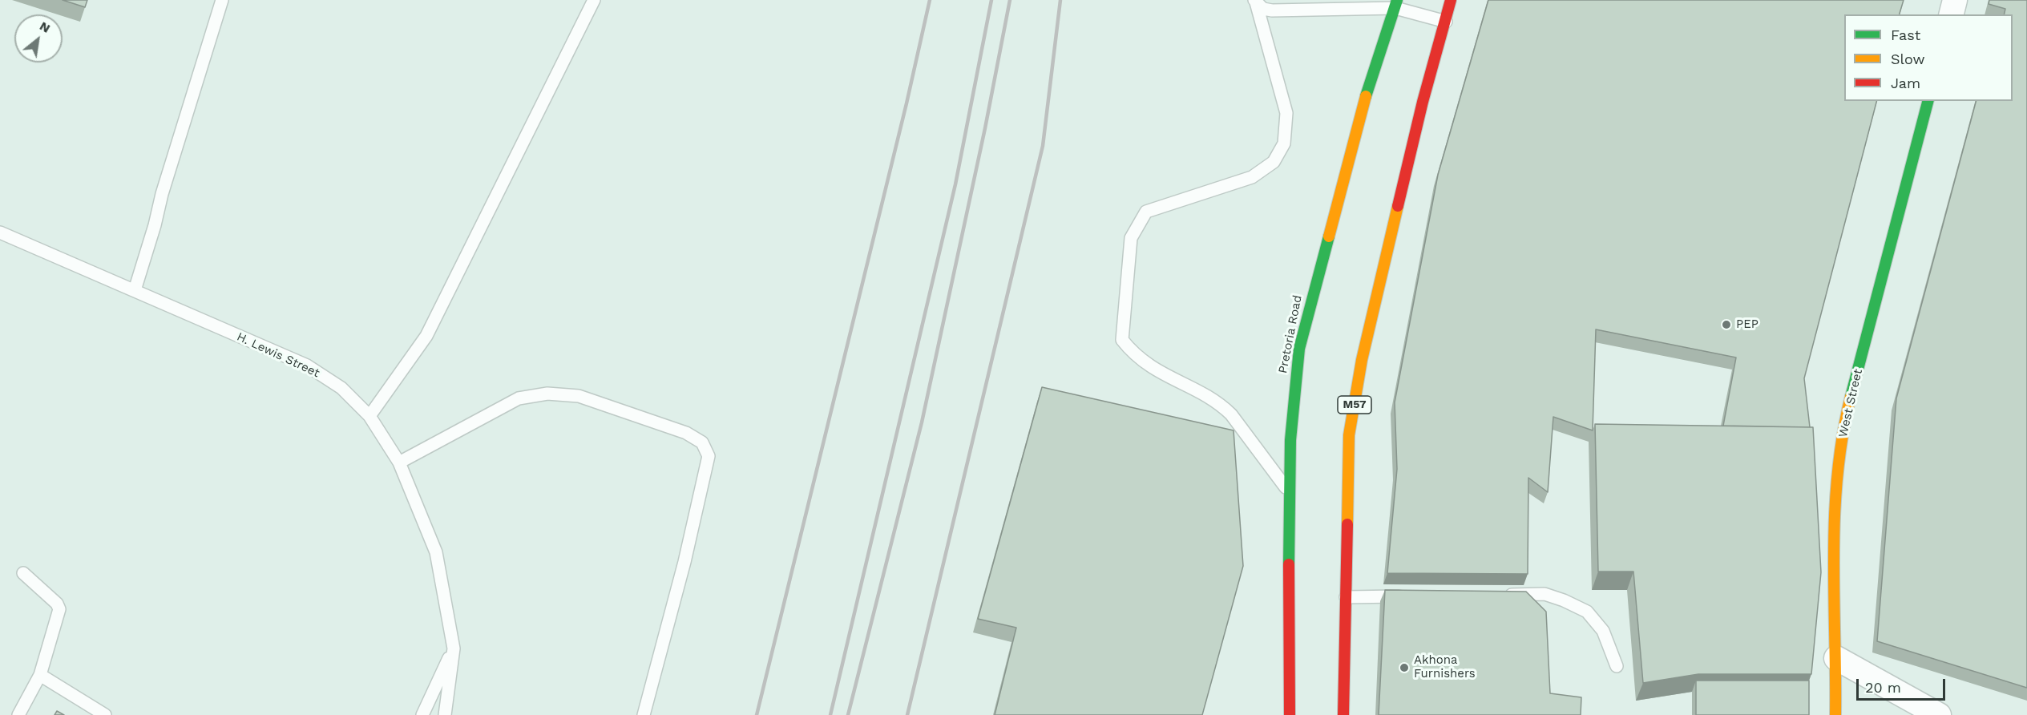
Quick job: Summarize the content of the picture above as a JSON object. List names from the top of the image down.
{
  "streets": {
    "main road": ["Pretoria Road", "West Street", "M57"],
    "lane": ["H. Lewis Street"]
  },
  "places": ["PEP", "Akhona Furnishers"],
  "legend": ["Fast", "Slow", "Jam"],
  "scale_bar": "20 m",
  "north": "top right"
}
